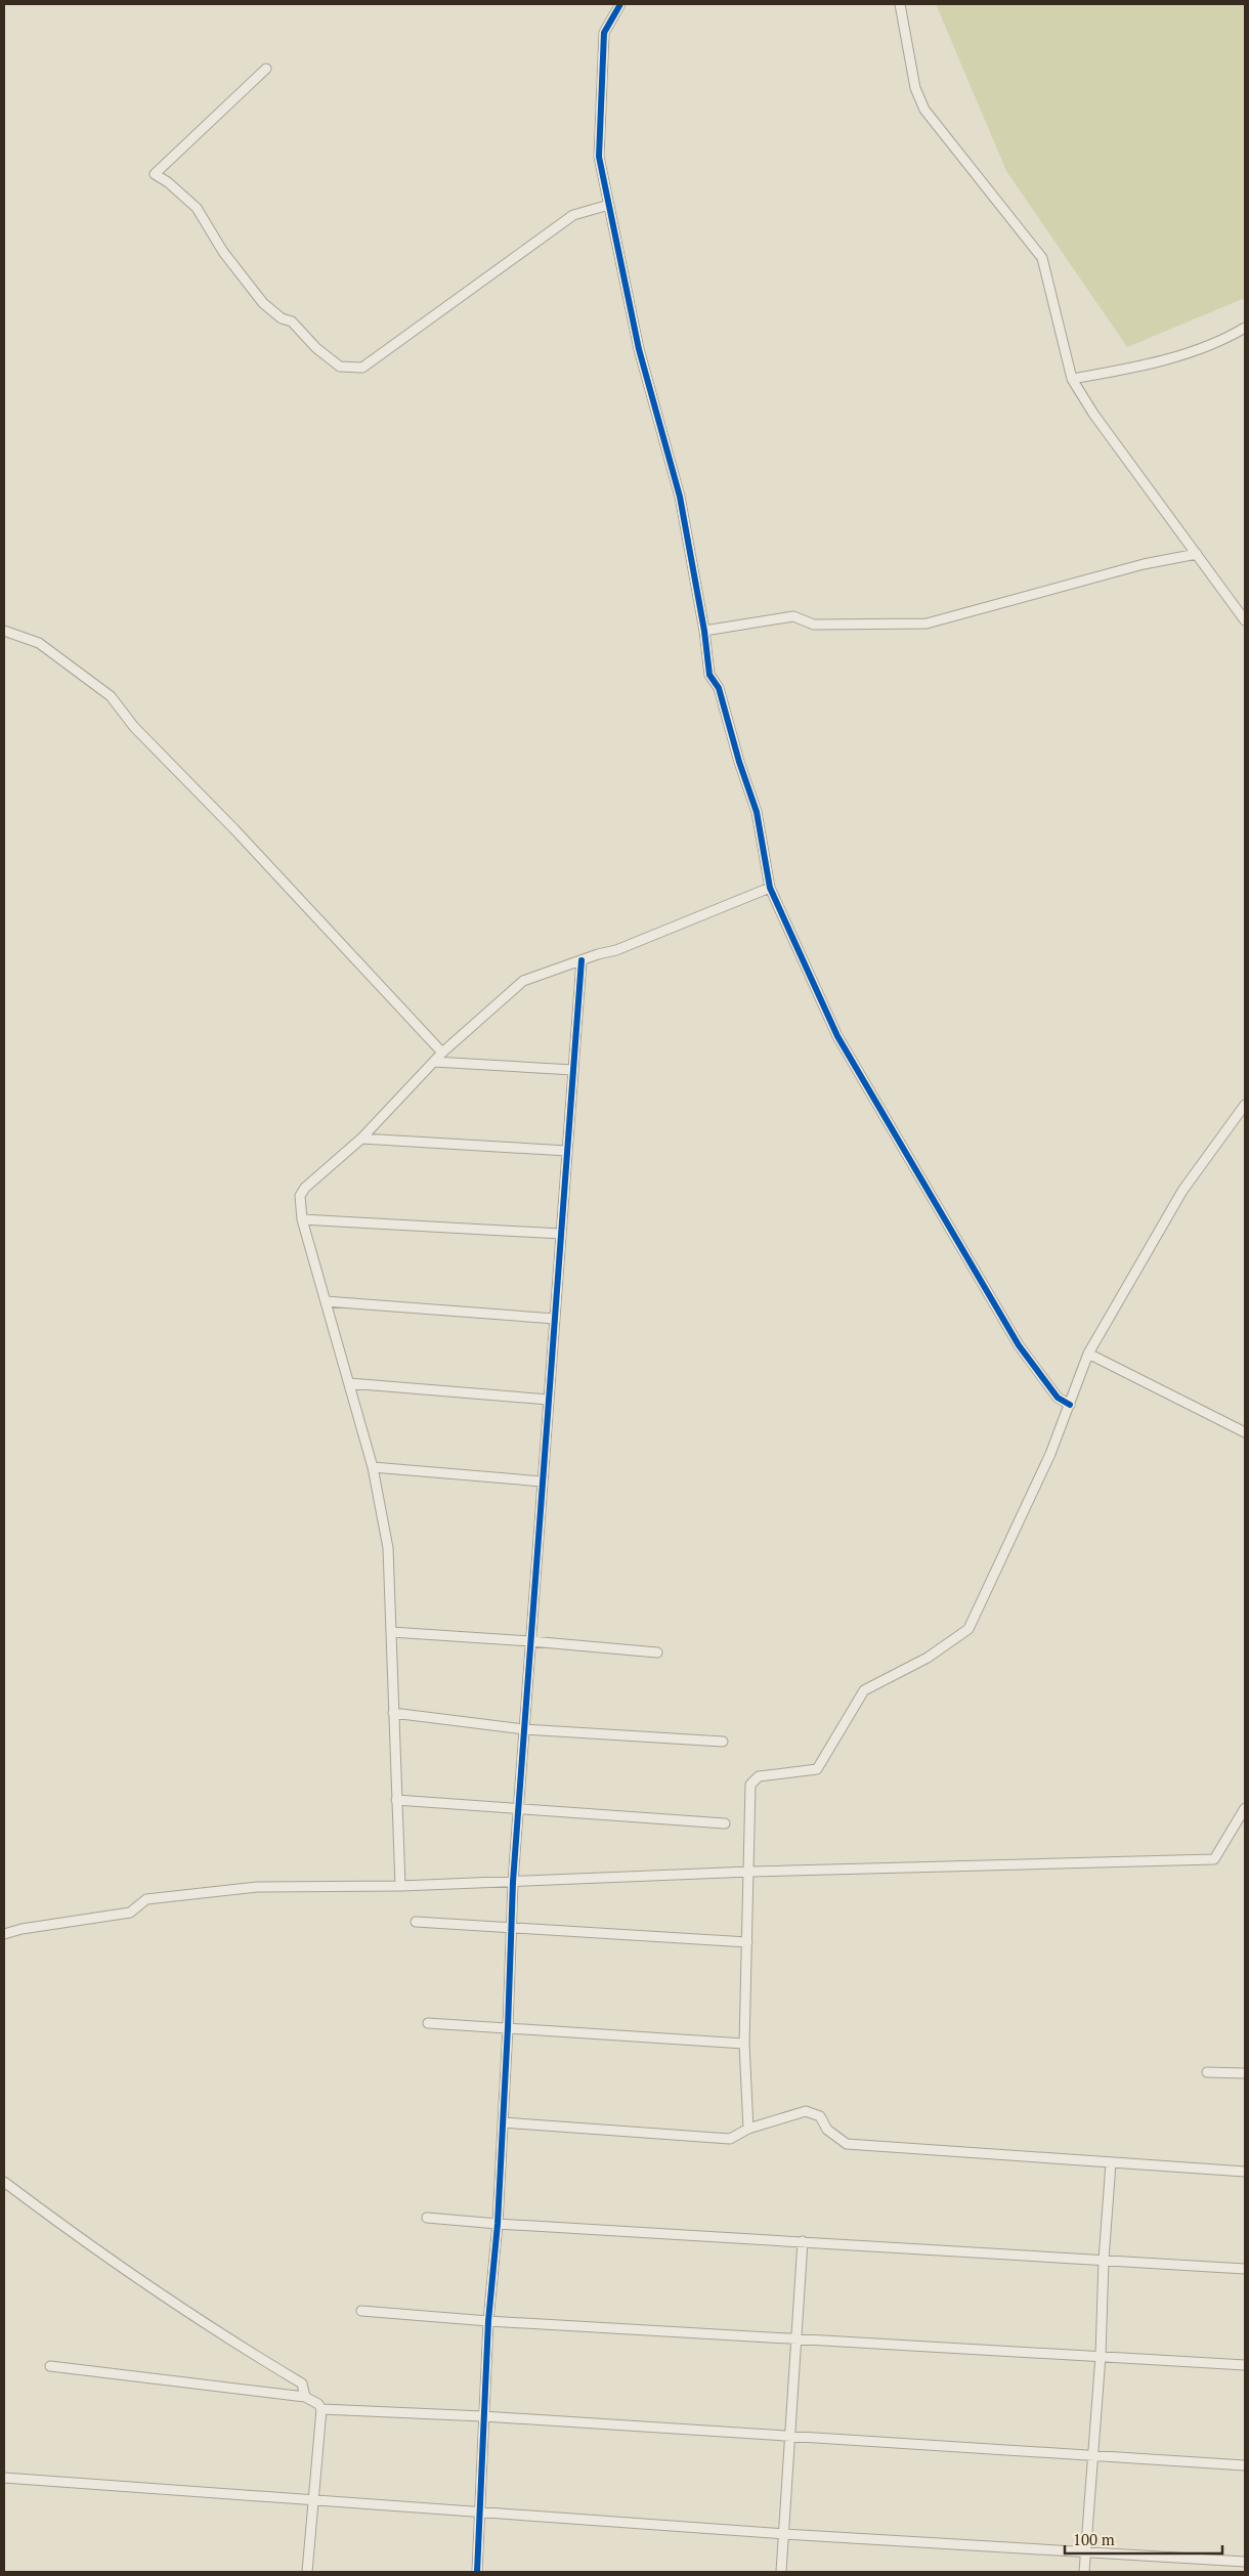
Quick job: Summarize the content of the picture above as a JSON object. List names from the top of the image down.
{
  "scale_bar": "100 m"
}
